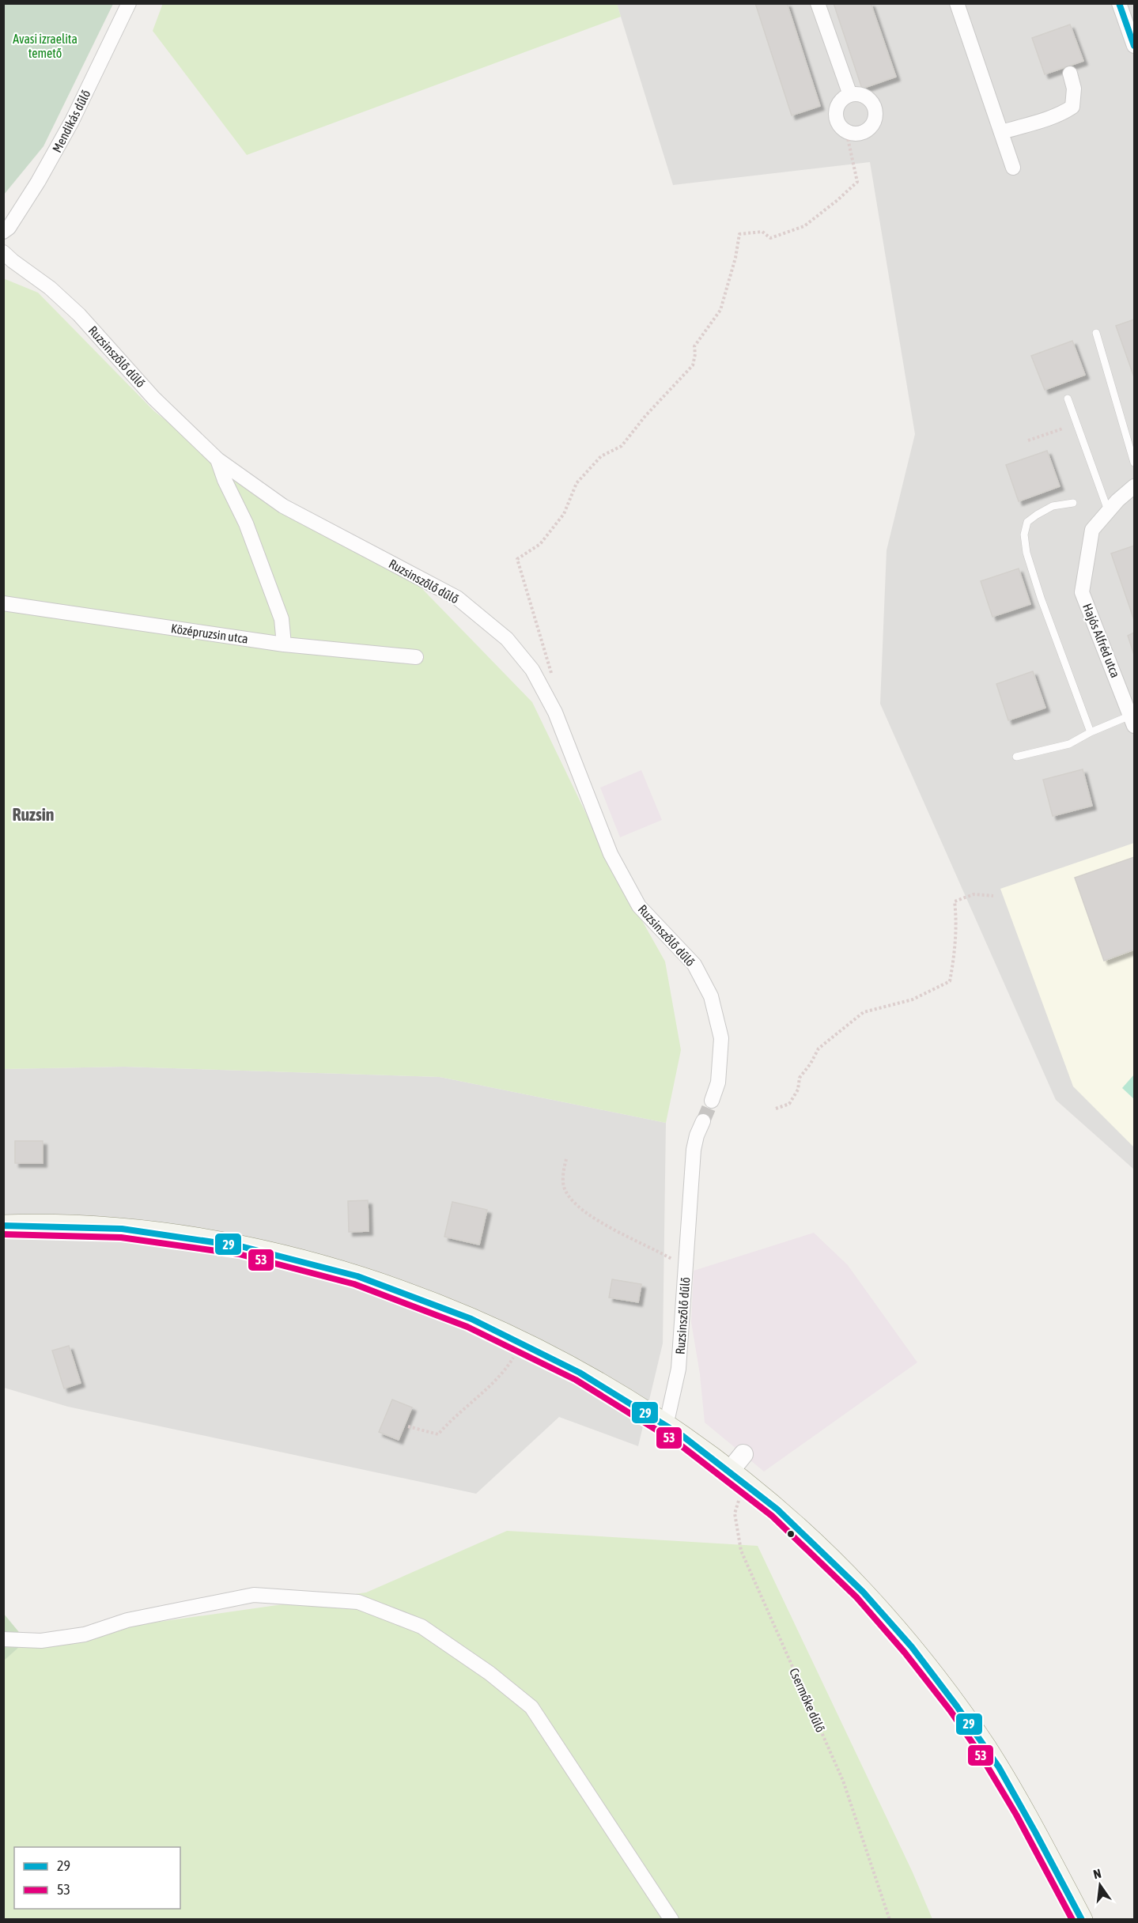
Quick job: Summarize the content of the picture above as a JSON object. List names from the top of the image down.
{
  "streets": {
    "street": [
      "Mendikás dűlő",
      "Ruzsinszőlő dűlő",
      "Középruzsin utca",
      "Hajós Alfréd utca"
    ],
    "path": ["Csermőke dűlő"]
  },
  "districts": ["Ruzsin"],
  "parks": ["Avasi izraelita temető"],
  "lines": ["transit line 29", "transit line 53"],
  "legend": ["29", "53"],
  "north": "top"
}
